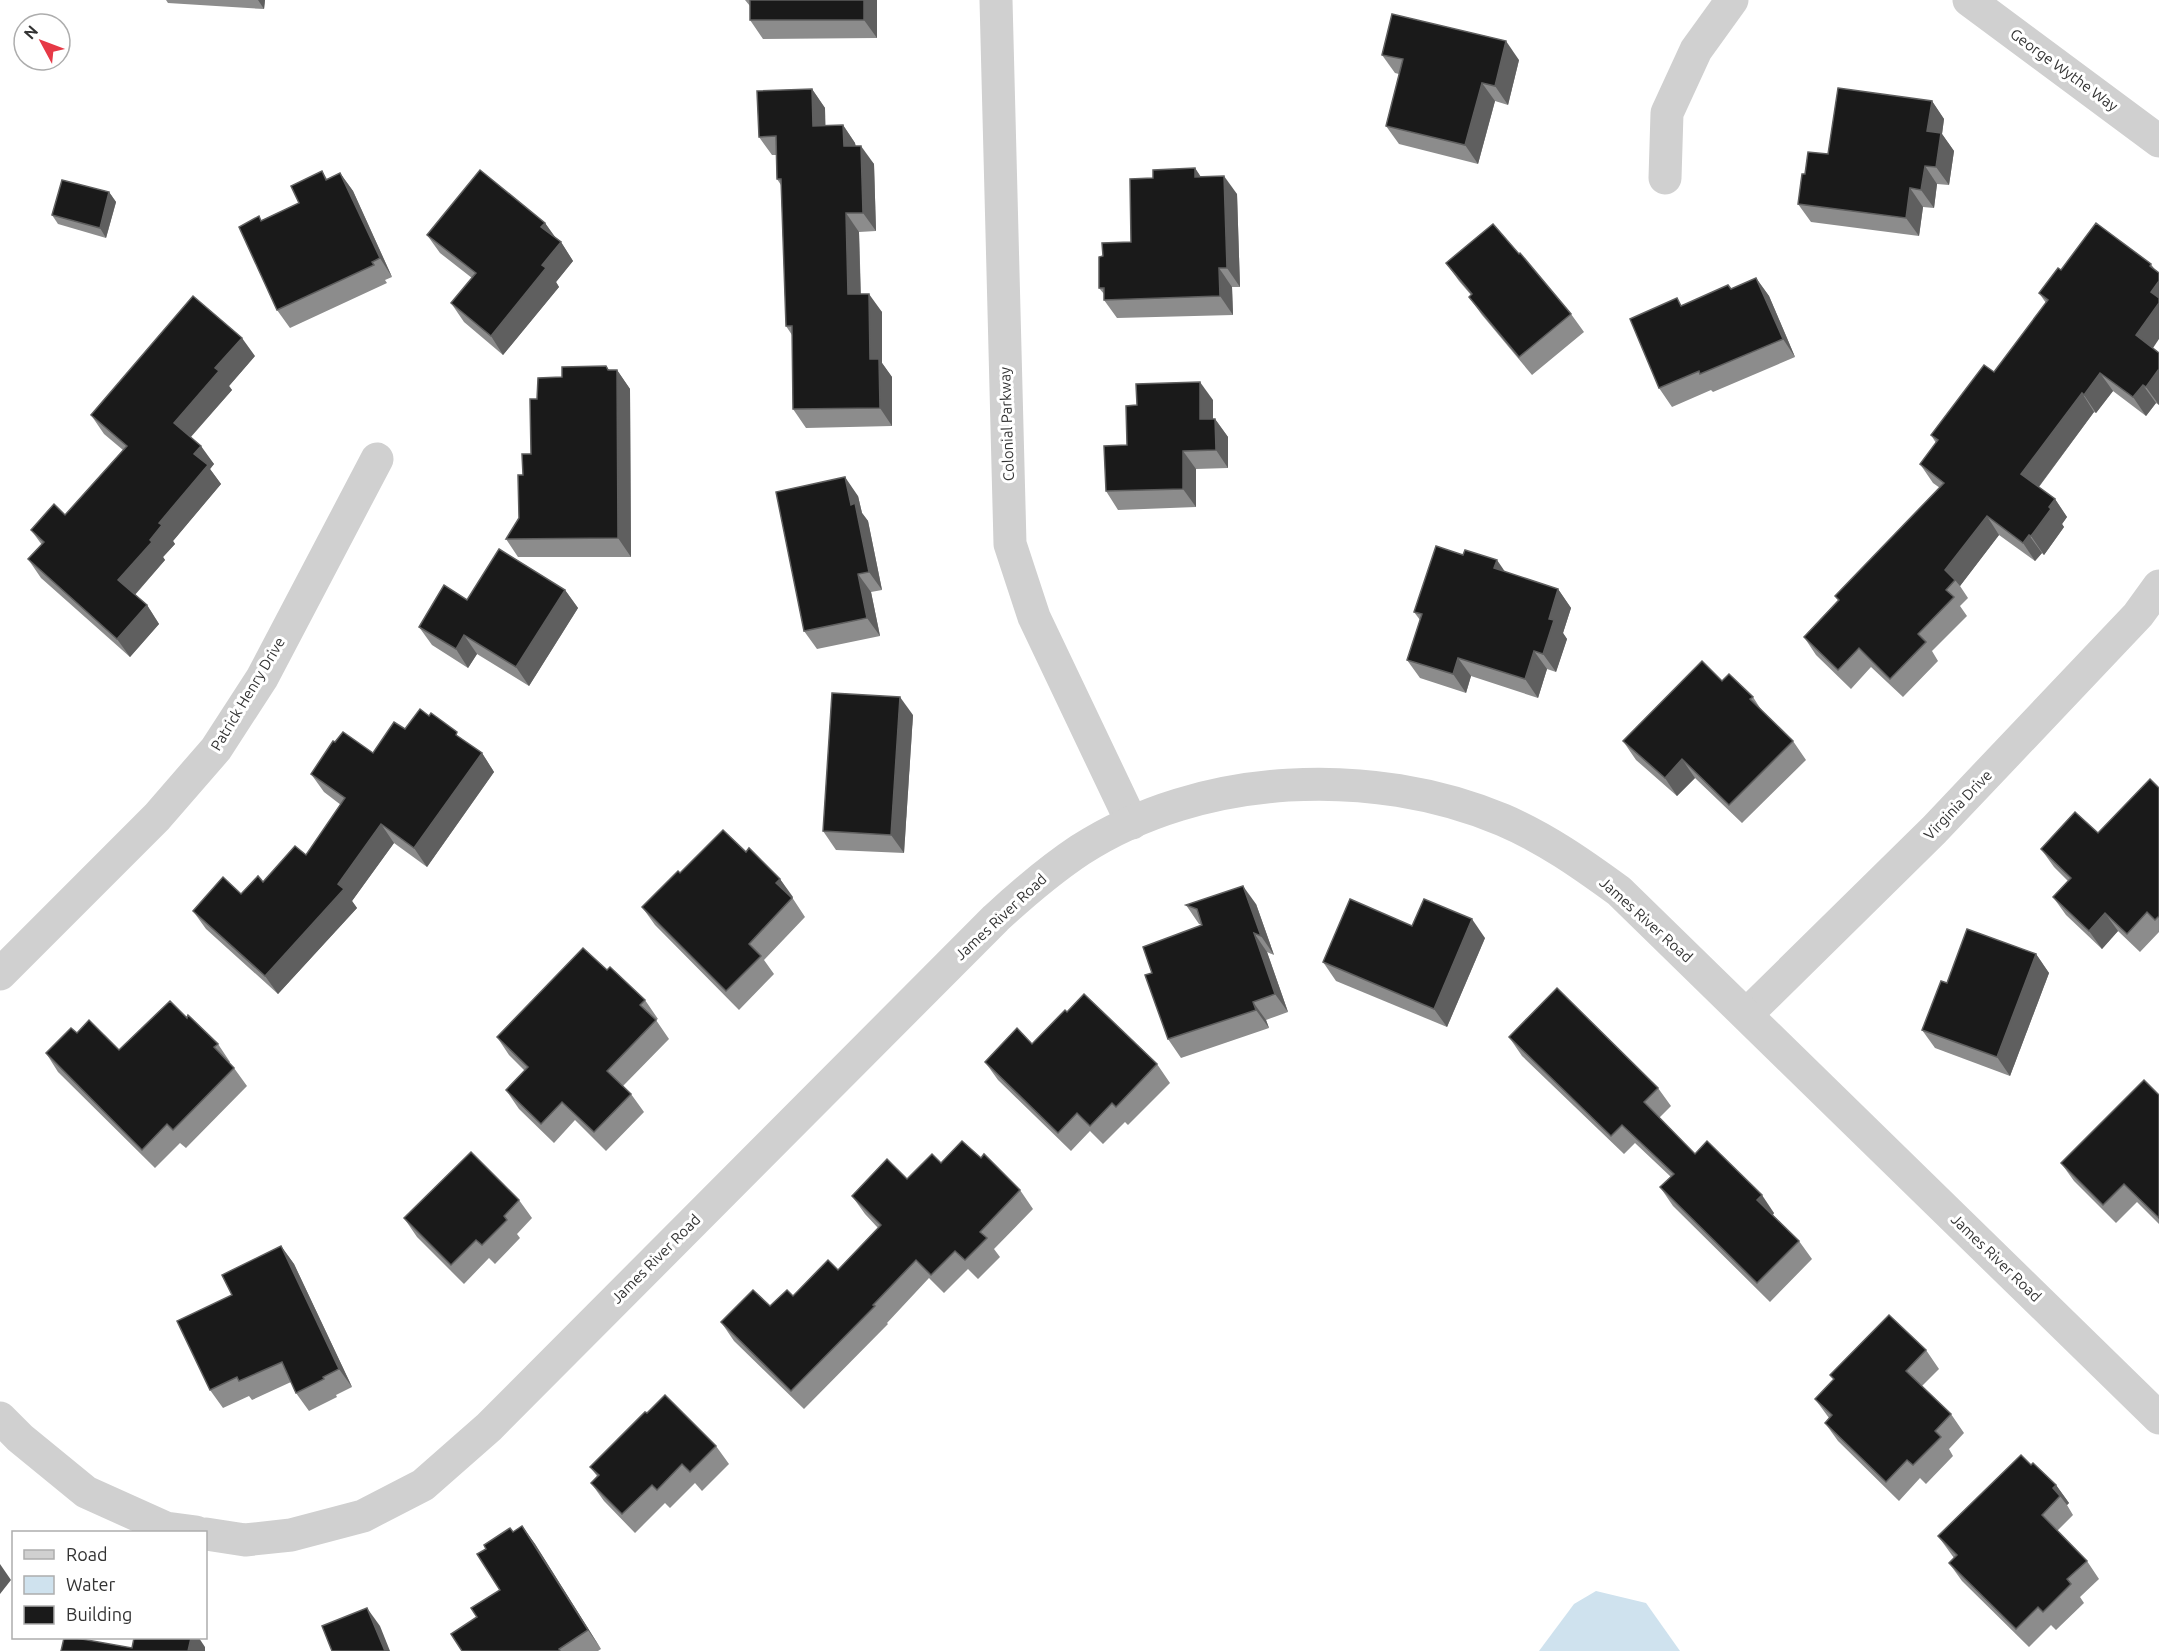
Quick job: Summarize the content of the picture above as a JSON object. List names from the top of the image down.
{
  "streets": {
    "street": [
      "George Wythe Way",
      "Colonial Parkway",
      "Patrick Henry Drive",
      "Virginia Drive",
      "James River Road"
    ]
  },
  "crossings": [
    ["Colonial Parkway", "James River Road"],
    ["Virginia Drive", "James River Road"]
  ],
  "legend": ["Road", "Water", "Building"],
  "north": "top left"
}
